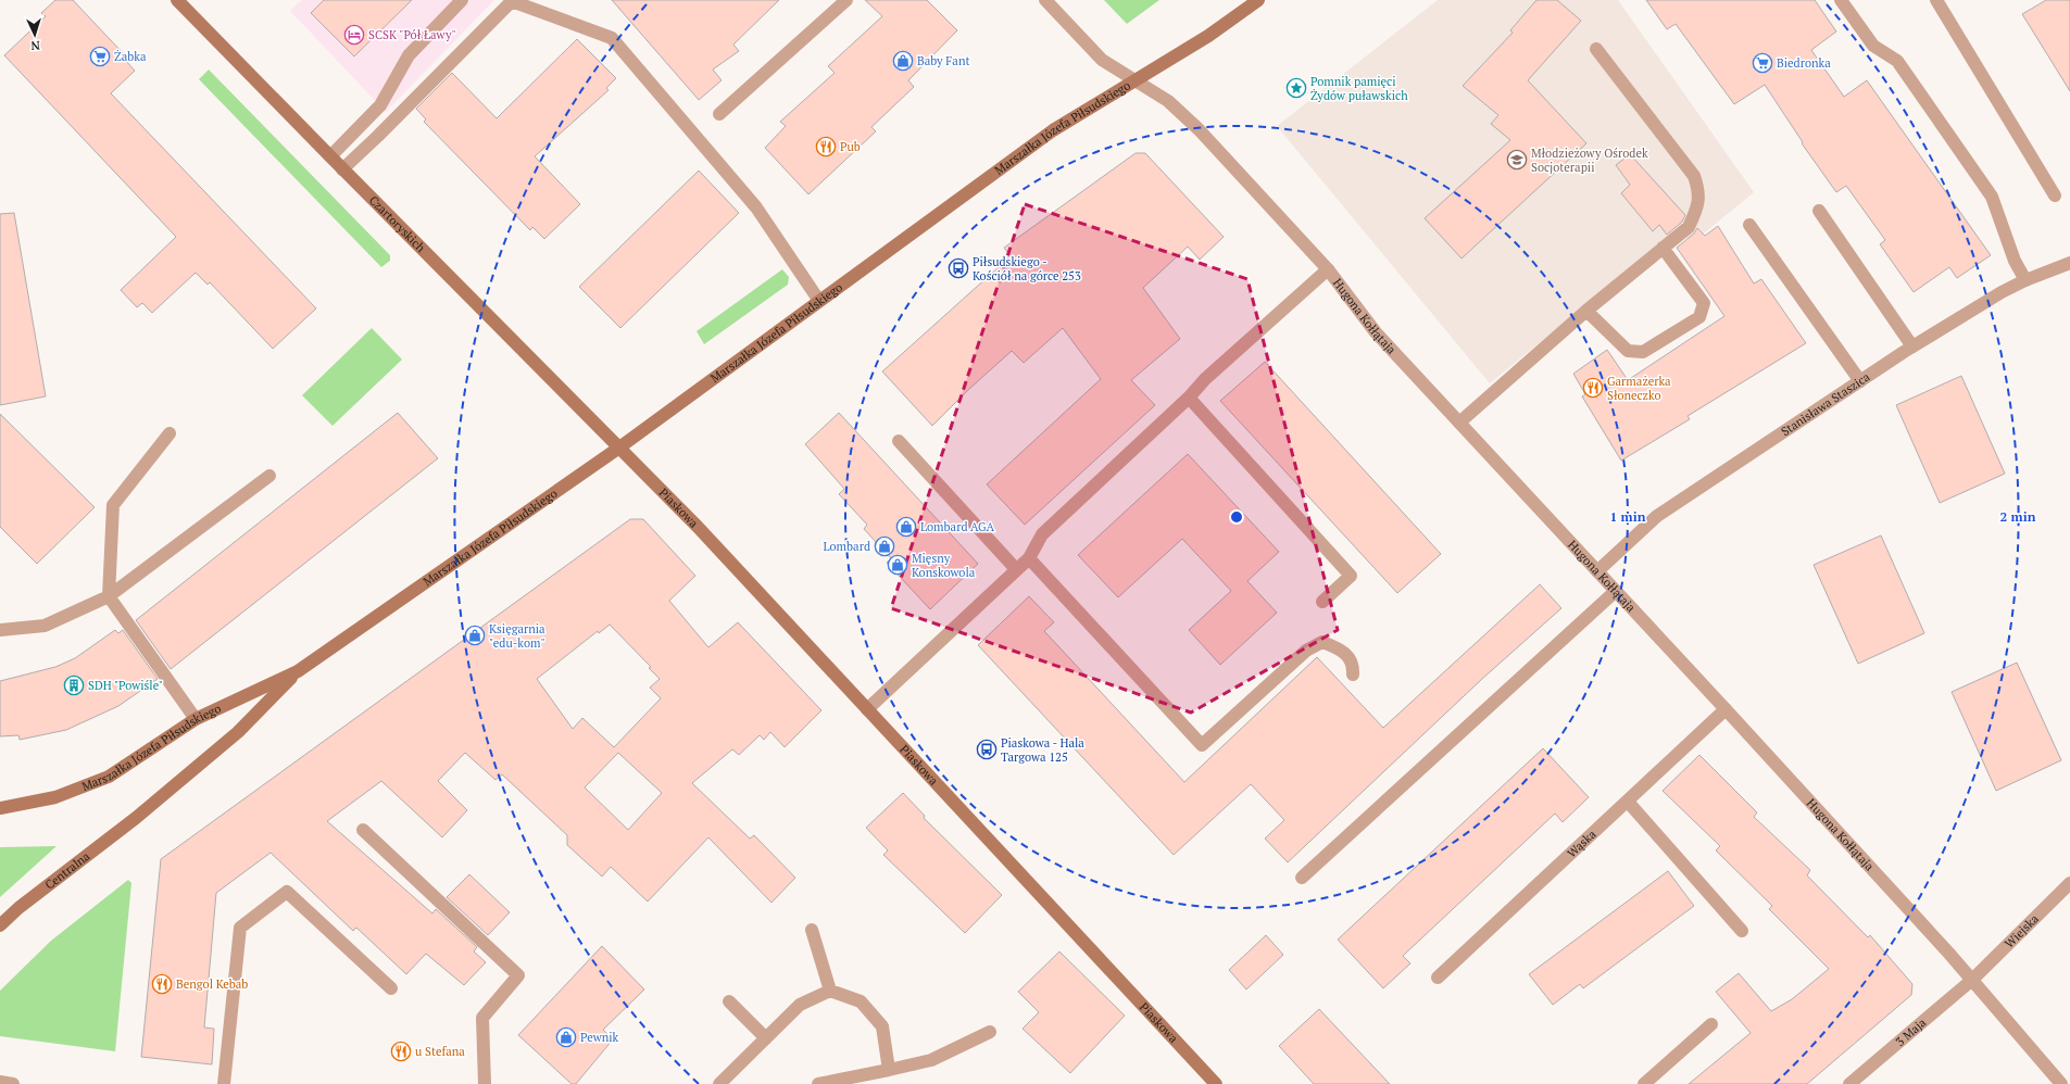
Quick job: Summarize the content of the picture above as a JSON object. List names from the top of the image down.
{
  "streets": {
    "main road": [
      "Marszałka Józefa Piłsudskiego",
      "Czartoryskich",
      "Piaskowa",
      "Centralna"
    ],
    "street": [
      "Hugona Kołłątaja",
      "Stanisława Staszica",
      "Wąska",
      "Wiejska",
      "3 Maja"
    ]
  },
  "crossings": [
    ["Marszałka Józefa Piłsudskiego", "Czartoryskich"],
    ["Marszałka Józefa Piłsudskiego", "Hugona Kołłątaja"],
    ["Marszałka Józefa Piłsudskiego", "Piaskowa"],
    ["Marszałka Józefa Piłsudskiego", "Centralna"],
    ["Czartoryskich", "Piaskowa"],
    ["Hugona Kołłątaja", "Stanisława Staszica"],
    ["Hugona Kołłątaja", "Wąska"],
    ["Hugona Kołłątaja", "Wiejska"],
    ["Hugona Kołłątaja", "3 Maja"],
    ["Wiejska", "3 Maja"]
  ],
  "places": {
    "hotel": ["SCSK \"Pół Ławy\""],
    "supermarket": ["Żabka", "Biedronka"],
    "shop": [
      "Baby Fant",
      "Lombard AGA",
      "Lombard",
      "Mięsny Konskowola",
      "Księgarnia \"edu-kom\"",
      "Pewnik"
    ],
    "place": ["Pomnik pamięci Żydów puławskich"],
    "restaurant": [
      "Pub",
      "Garmażerka Słoneczko",
      "Bengol Kebab",
      "u Stefana"
    ],
    "school or university": ["Młodzieżowy Ośrodek Socjoterapii"],
    "bus stop": ["Piłsudskiego - Kościół na górce 253", "Piaskowa - Hala Targowa 125"],
    "building": ["SDH \"Powiśle\""]
  },
  "north": "bottom",
  "rings": ["1 min", "2 min"]
}
